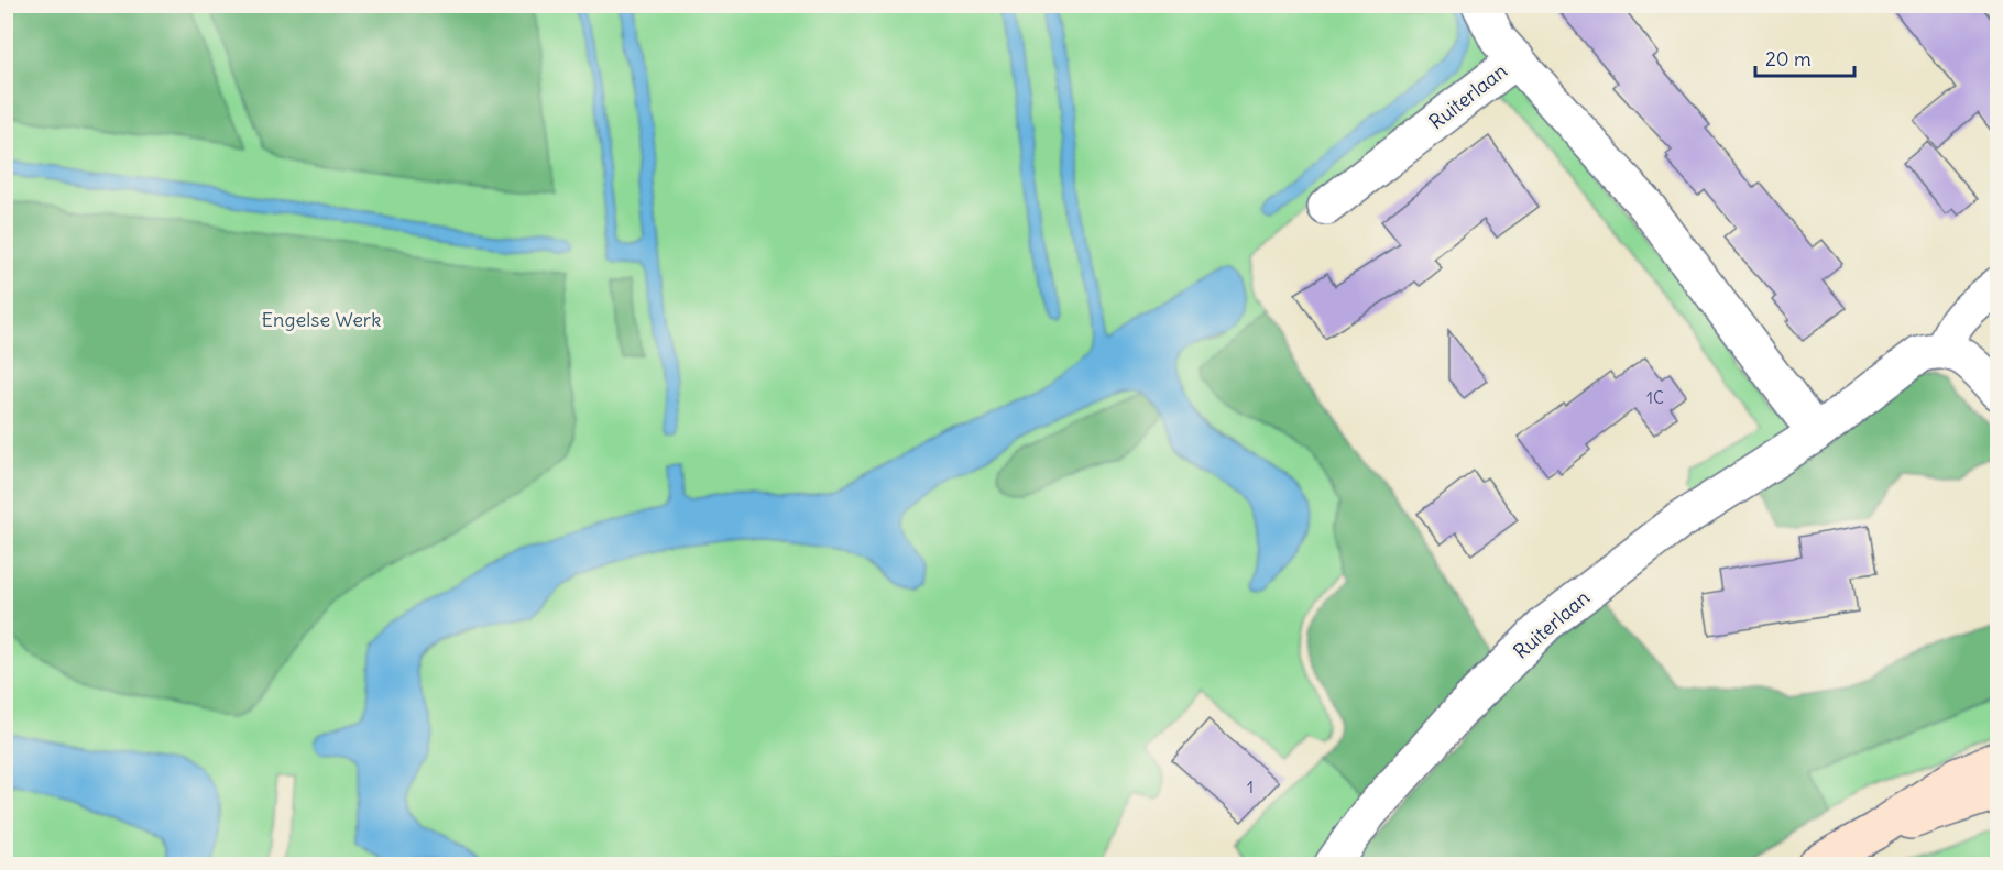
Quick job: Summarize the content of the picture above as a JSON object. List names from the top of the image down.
{
  "streets": {
    "street": ["Ruiterlaan"]
  },
  "parks": ["Engelse Werk"],
  "house_numbers": ["1C", "1"],
  "scale_bar": "20 m"
}
